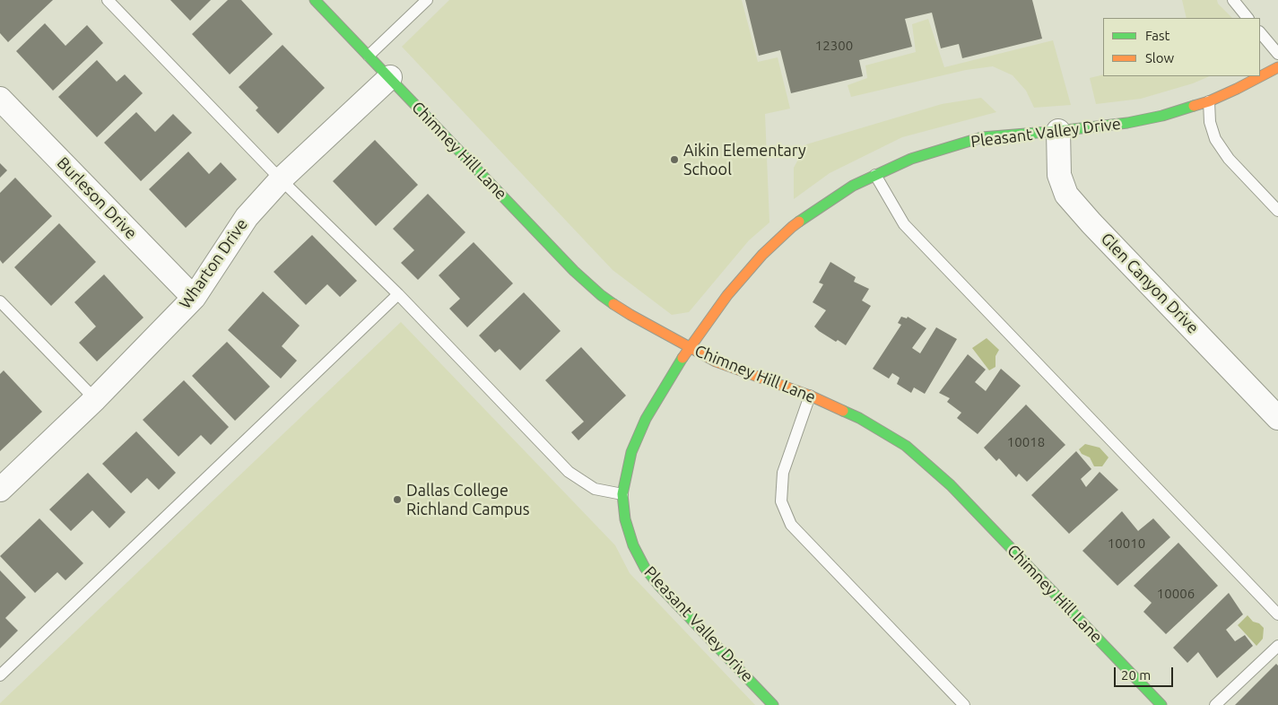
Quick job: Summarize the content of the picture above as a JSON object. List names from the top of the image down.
{
  "streets": {
    "street": [
      "Pleasant Valley Drive",
      "Chimney Hill Lane",
      "Burleson Drive",
      "Wharton Drive",
      "Glen Canyon Drive"
    ]
  },
  "crossings": [
    ["Pleasant Valley Drive", "Chimney Hill Lane"],
    ["Pleasant Valley Drive", "Glen Canyon Drive"],
    ["Chimney Hill Lane", "Wharton Drive"],
    ["Burleson Drive", "Wharton Drive"]
  ],
  "places": ["Aikin Elementary School", "Dallas College Richland Campus"],
  "house_numbers": [
    "12300",
    "10018",
    "10010",
    "10006"
  ],
  "legend": ["Fast", "Slow"],
  "scale_bar": "20 m"
}
